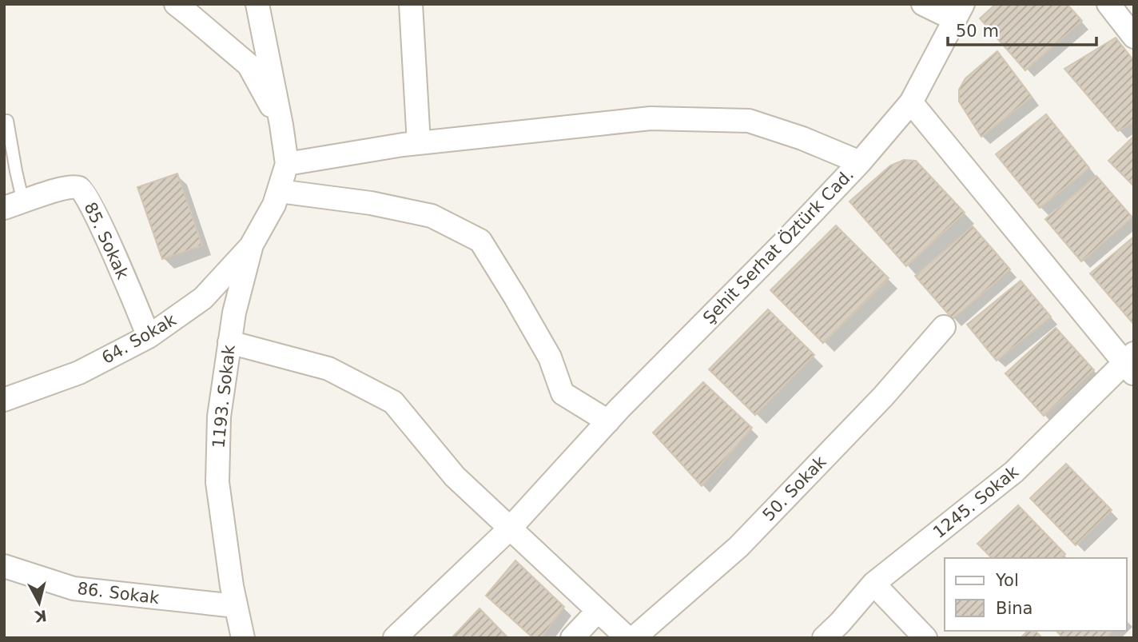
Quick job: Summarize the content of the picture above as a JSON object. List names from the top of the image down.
{
  "streets": {
    "street": [
      "85. Sokak",
      "Şehit Serhat Öztürk Cad.",
      "64. Sokak",
      "1193. Sokak",
      "50. Sokak",
      "1245. Sokak",
      "86. Sokak"
    ]
  },
  "crossings": [
    ["85. Sokak", "64. Sokak"],
    ["64. Sokak", "1193. Sokak"],
    ["1193. Sokak", "86. Sokak"]
  ],
  "legend": ["Yol", "Bina"],
  "scale_bar": "50 m",
  "north": "bottom"
}
